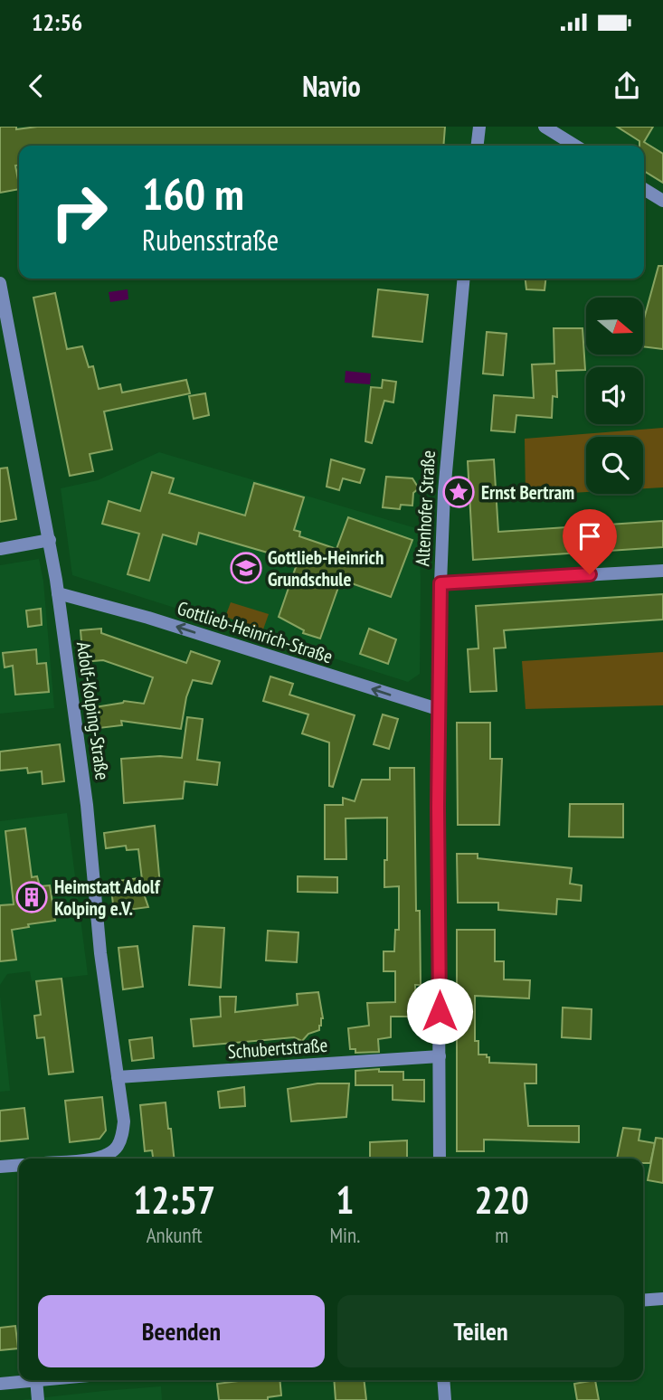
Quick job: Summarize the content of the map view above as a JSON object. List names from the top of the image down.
{
  "streets": {
    "street": [
      "Altenhofer Straße",
      "Gottlieb-Heinrich-Straße",
      "Adolf-Kolping-Straße",
      "Schubertstraße"
    ]
  },
  "crossings": [
    ["Altenhofer Straße", "Gottlieb-Heinrich-Straße"],
    ["Altenhofer Straße", "Schubertstraße"],
    ["Gottlieb-Heinrich-Straße", "Adolf-Kolping-Straße"],
    ["Adolf-Kolping-Straße", "Schubertstraße"]
  ],
  "one_way": ["Gottlieb-Heinrich-Straße"],
  "places": {
    "place": ["Ernst Bertram"],
    "school or university": ["Gottlieb-Heinrich Grundschule"],
    "building": ["Heimstatt Adolf Kolping e.V."]
  },
  "north": "right",
  "page": {
    "status": "12:56",
    "header": "Navio",
    "turn": ["160 m", "Rubensstraße"],
    "eta": [
      "12:57",
      "Ankunft",
      "1",
      "Min.",
      "220",
      "m"
    ],
    "buttons": ["Beenden", "Teilen"]
  }
}
